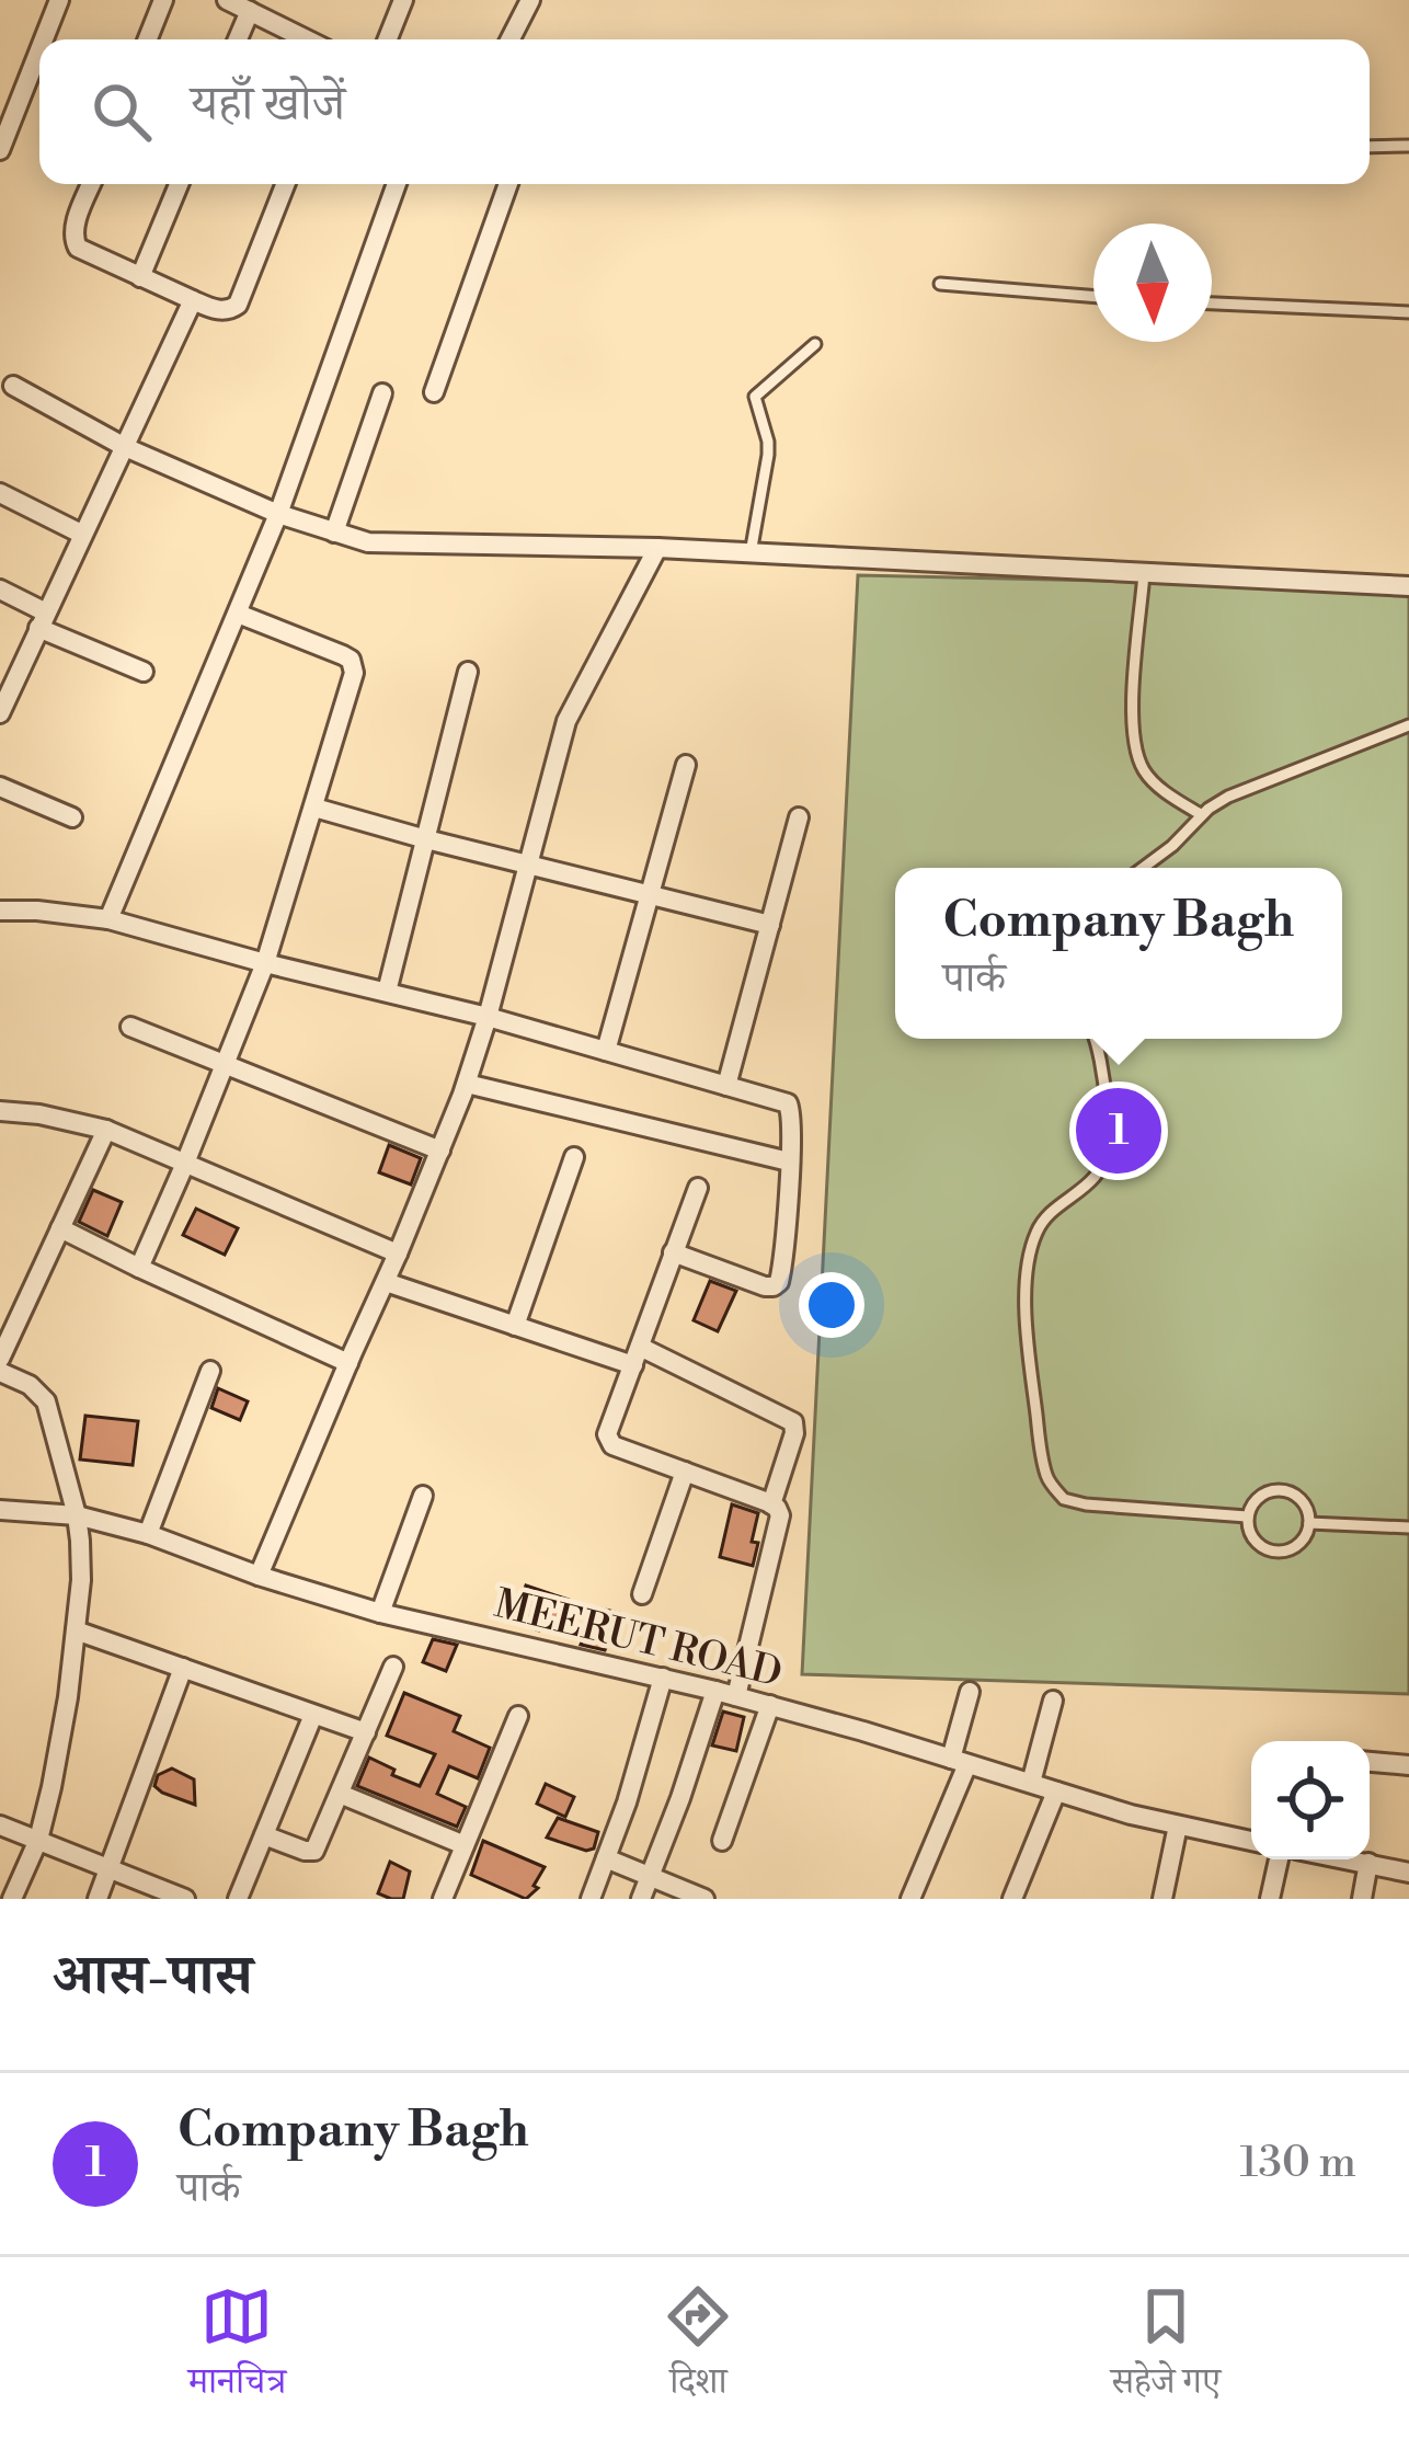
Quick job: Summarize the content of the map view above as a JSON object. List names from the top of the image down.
{
  "streets": {
    "street": ["MEERUT ROAD"]
  },
  "north": "bottom",
  "page": {
    "search": "यहाँ खोजें",
    "popup": ["Company Bagh", "पार्क"],
    "pins": "1",
    "heading": "आस-पास",
    "list": [
      {
        "mark": "1",
        "name": "Company Bagh",
        "note": "पार्क",
        "value": "130 m"
      }
    ],
    "nav": ["मानचित्र", "दिशा", "सहेजे गए"]
  }
}
